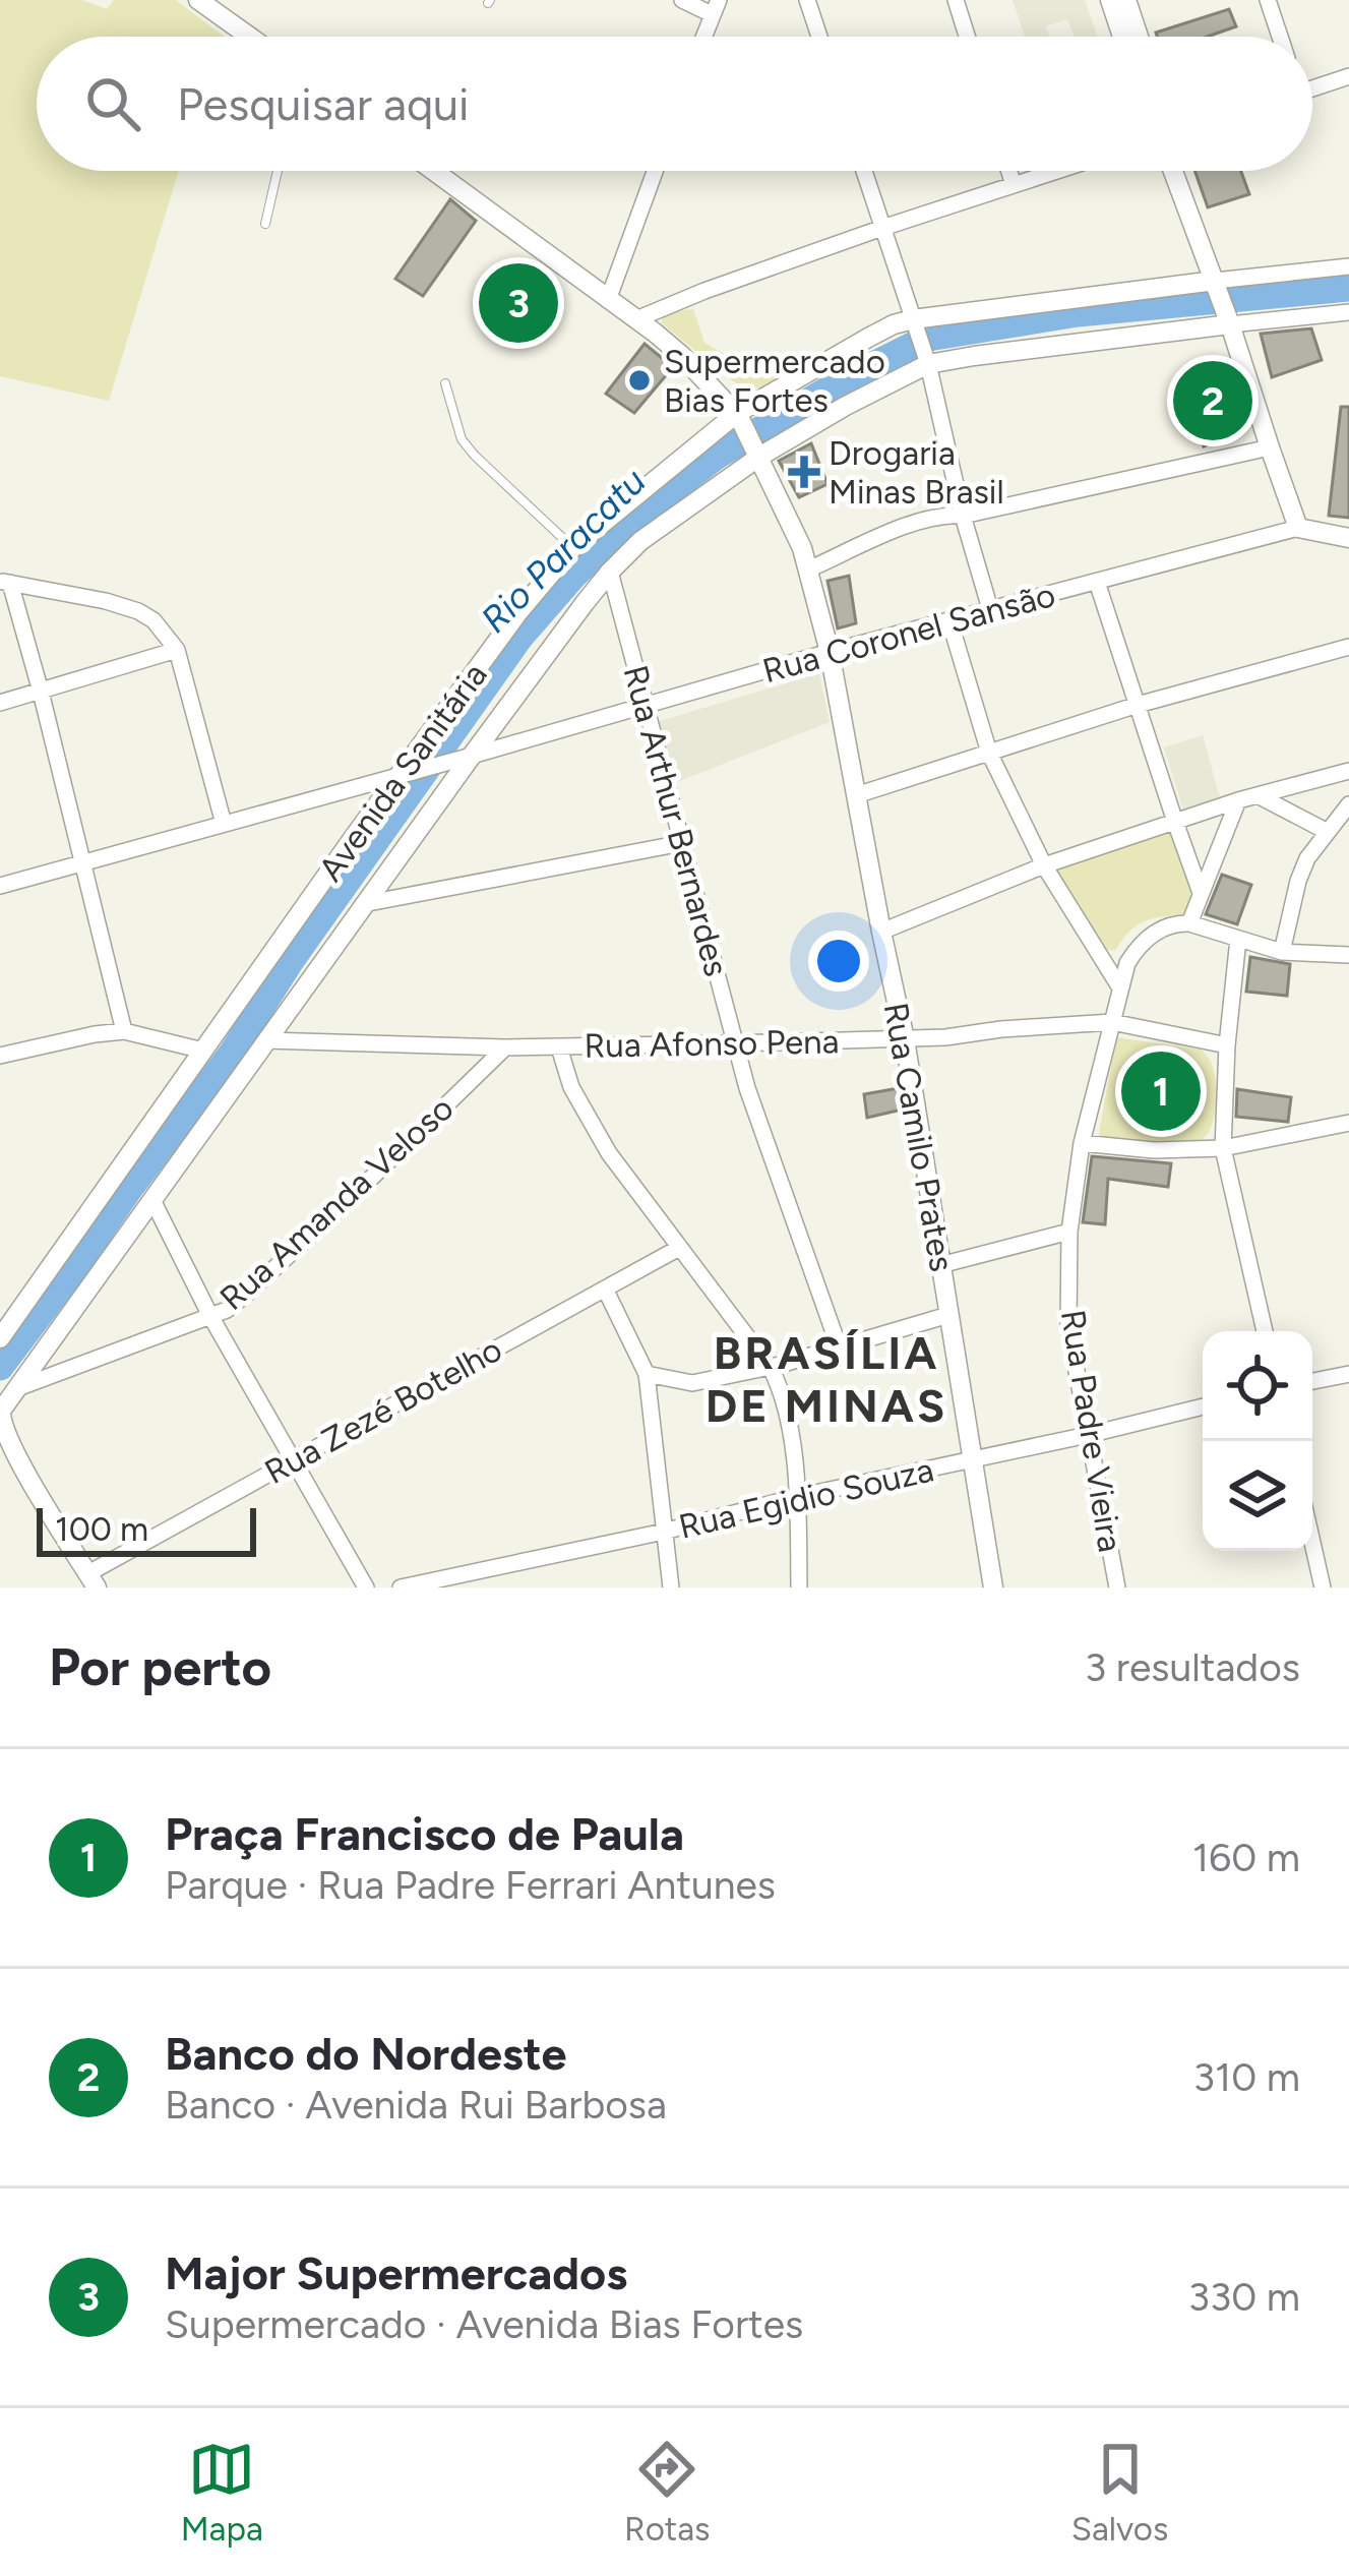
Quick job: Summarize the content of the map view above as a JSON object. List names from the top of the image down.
{
  "streets": {
    "street": [
      "Rua Coronel Sansão",
      "Avenida Sanitária",
      "Rua Arthur Bernardes",
      "Rua Afonso Pena",
      "Rua Camilo Prates",
      "Rua Amanda Veloso",
      "Rua Zezé Botelho",
      "Rua Padre Vieira",
      "Rua Egidio Souza"
    ]
  },
  "crossings": [
    ["Rua Coronel Sansão", "Avenida Sanitária"],
    ["Rua Coronel Sansão", "Rua Arthur Bernardes"],
    ["Rua Coronel Sansão", "Rua Camilo Prates"],
    ["Avenida Sanitária", "Rua Arthur Bernardes"],
    ["Avenida Sanitária", "Rua Afonso Pena"],
    ["Avenida Sanitária", "Rua Camilo Prates"],
    ["Avenida Sanitária", "Rua Amanda Veloso"],
    ["Rua Arthur Bernardes", "Rua Afonso Pena"],
    ["Rua Afonso Pena", "Rua Camilo Prates"],
    ["Rua Afonso Pena", "Rua Amanda Veloso"],
    ["Rua Afonso Pena", "Rua Padre Vieira"],
    ["Rua Camilo Prates", "Rua Egidio Souza"],
    ["Rua Padre Vieira", "Rua Egidio Souza"]
  ],
  "districts": ["BRASÍLIA DE MINAS"],
  "water": ["Rio Paracatu"],
  "places": {
    "other": ["Supermercado Bias Fortes"],
    "health": ["Drogaria Minas Brasil"]
  },
  "scale_bar": "100 m",
  "page": {
    "search": "Pesquisar aqui",
    "pins": ["3", "2", "1"],
    "scale": "100 m",
    "heading": ["Por perto", "3 resultados"],
    "list": [
      {
        "mark": "1",
        "name": "Praça Francisco de Paula",
        "note": "Parque · Rua Padre Ferrari Antunes",
        "value": "160 m"
      },
      {
        "mark": "2",
        "name": "Banco do Nordeste",
        "note": "Banco · Avenida Rui Barbosa",
        "value": "310 m"
      },
      {
        "mark": "3",
        "name": "Major Supermercados",
        "note": "Supermercado · Avenida Bias Fortes",
        "value": "330 m"
      }
    ],
    "nav": ["Mapa", "Rotas", "Salvos"]
  }
}
